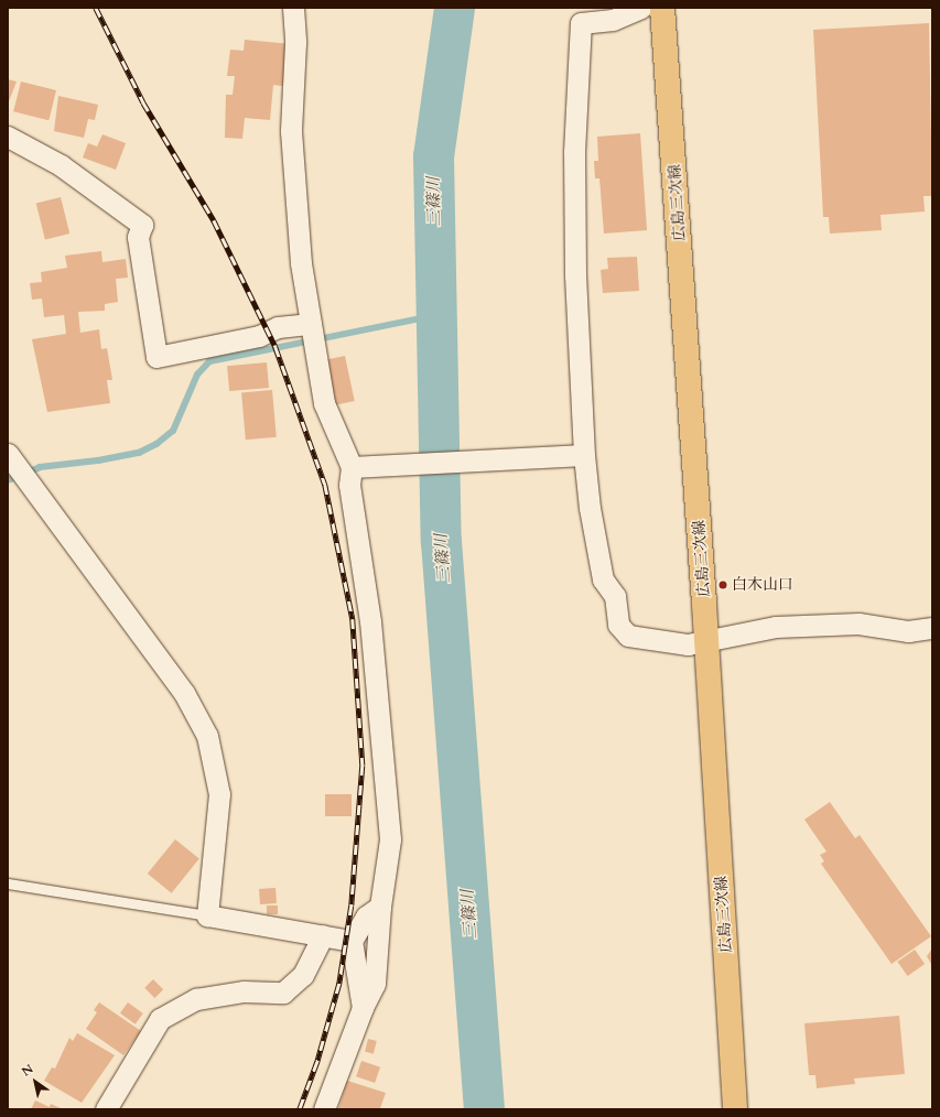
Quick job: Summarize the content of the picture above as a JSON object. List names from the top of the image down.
{
  "streets": {
    "main road": ["広島三次線"]
  },
  "water": ["三篠川"],
  "places": ["白木山口"],
  "north": "top left"
}
